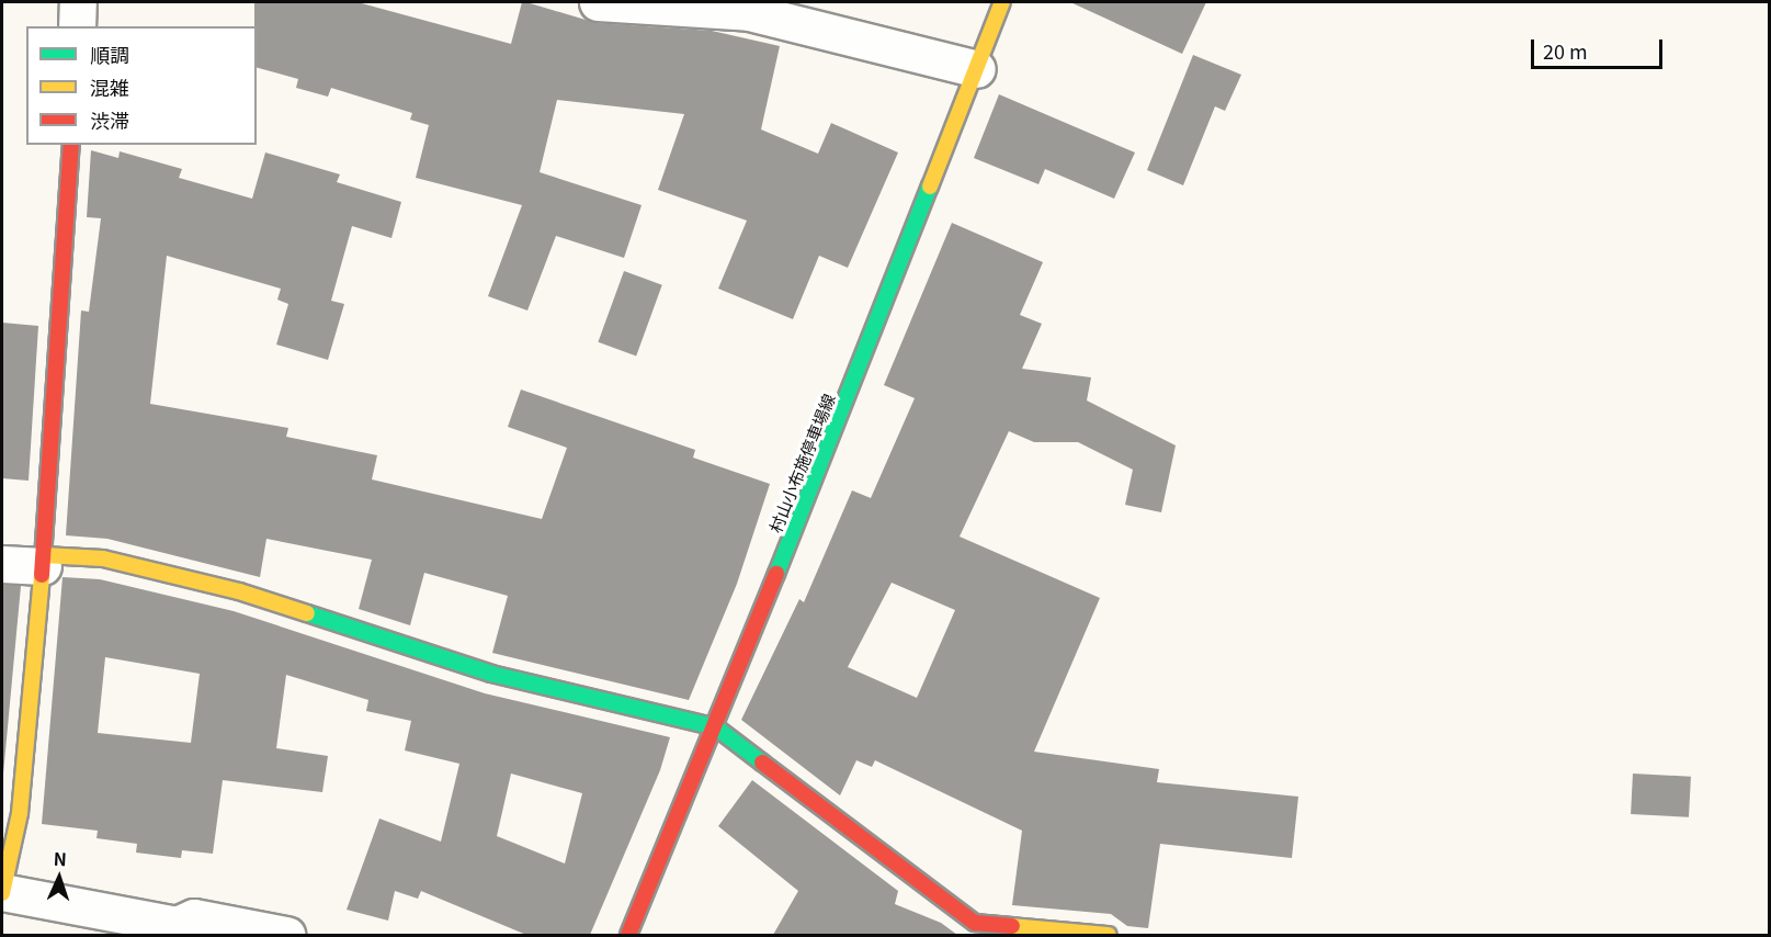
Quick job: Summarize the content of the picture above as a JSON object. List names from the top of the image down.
{
  "streets": {
    "street": ["村山小布施停車場線"]
  },
  "legend": ["順調", "混雑", "渋滞"],
  "scale_bar": "20 m",
  "north": "top"
}
